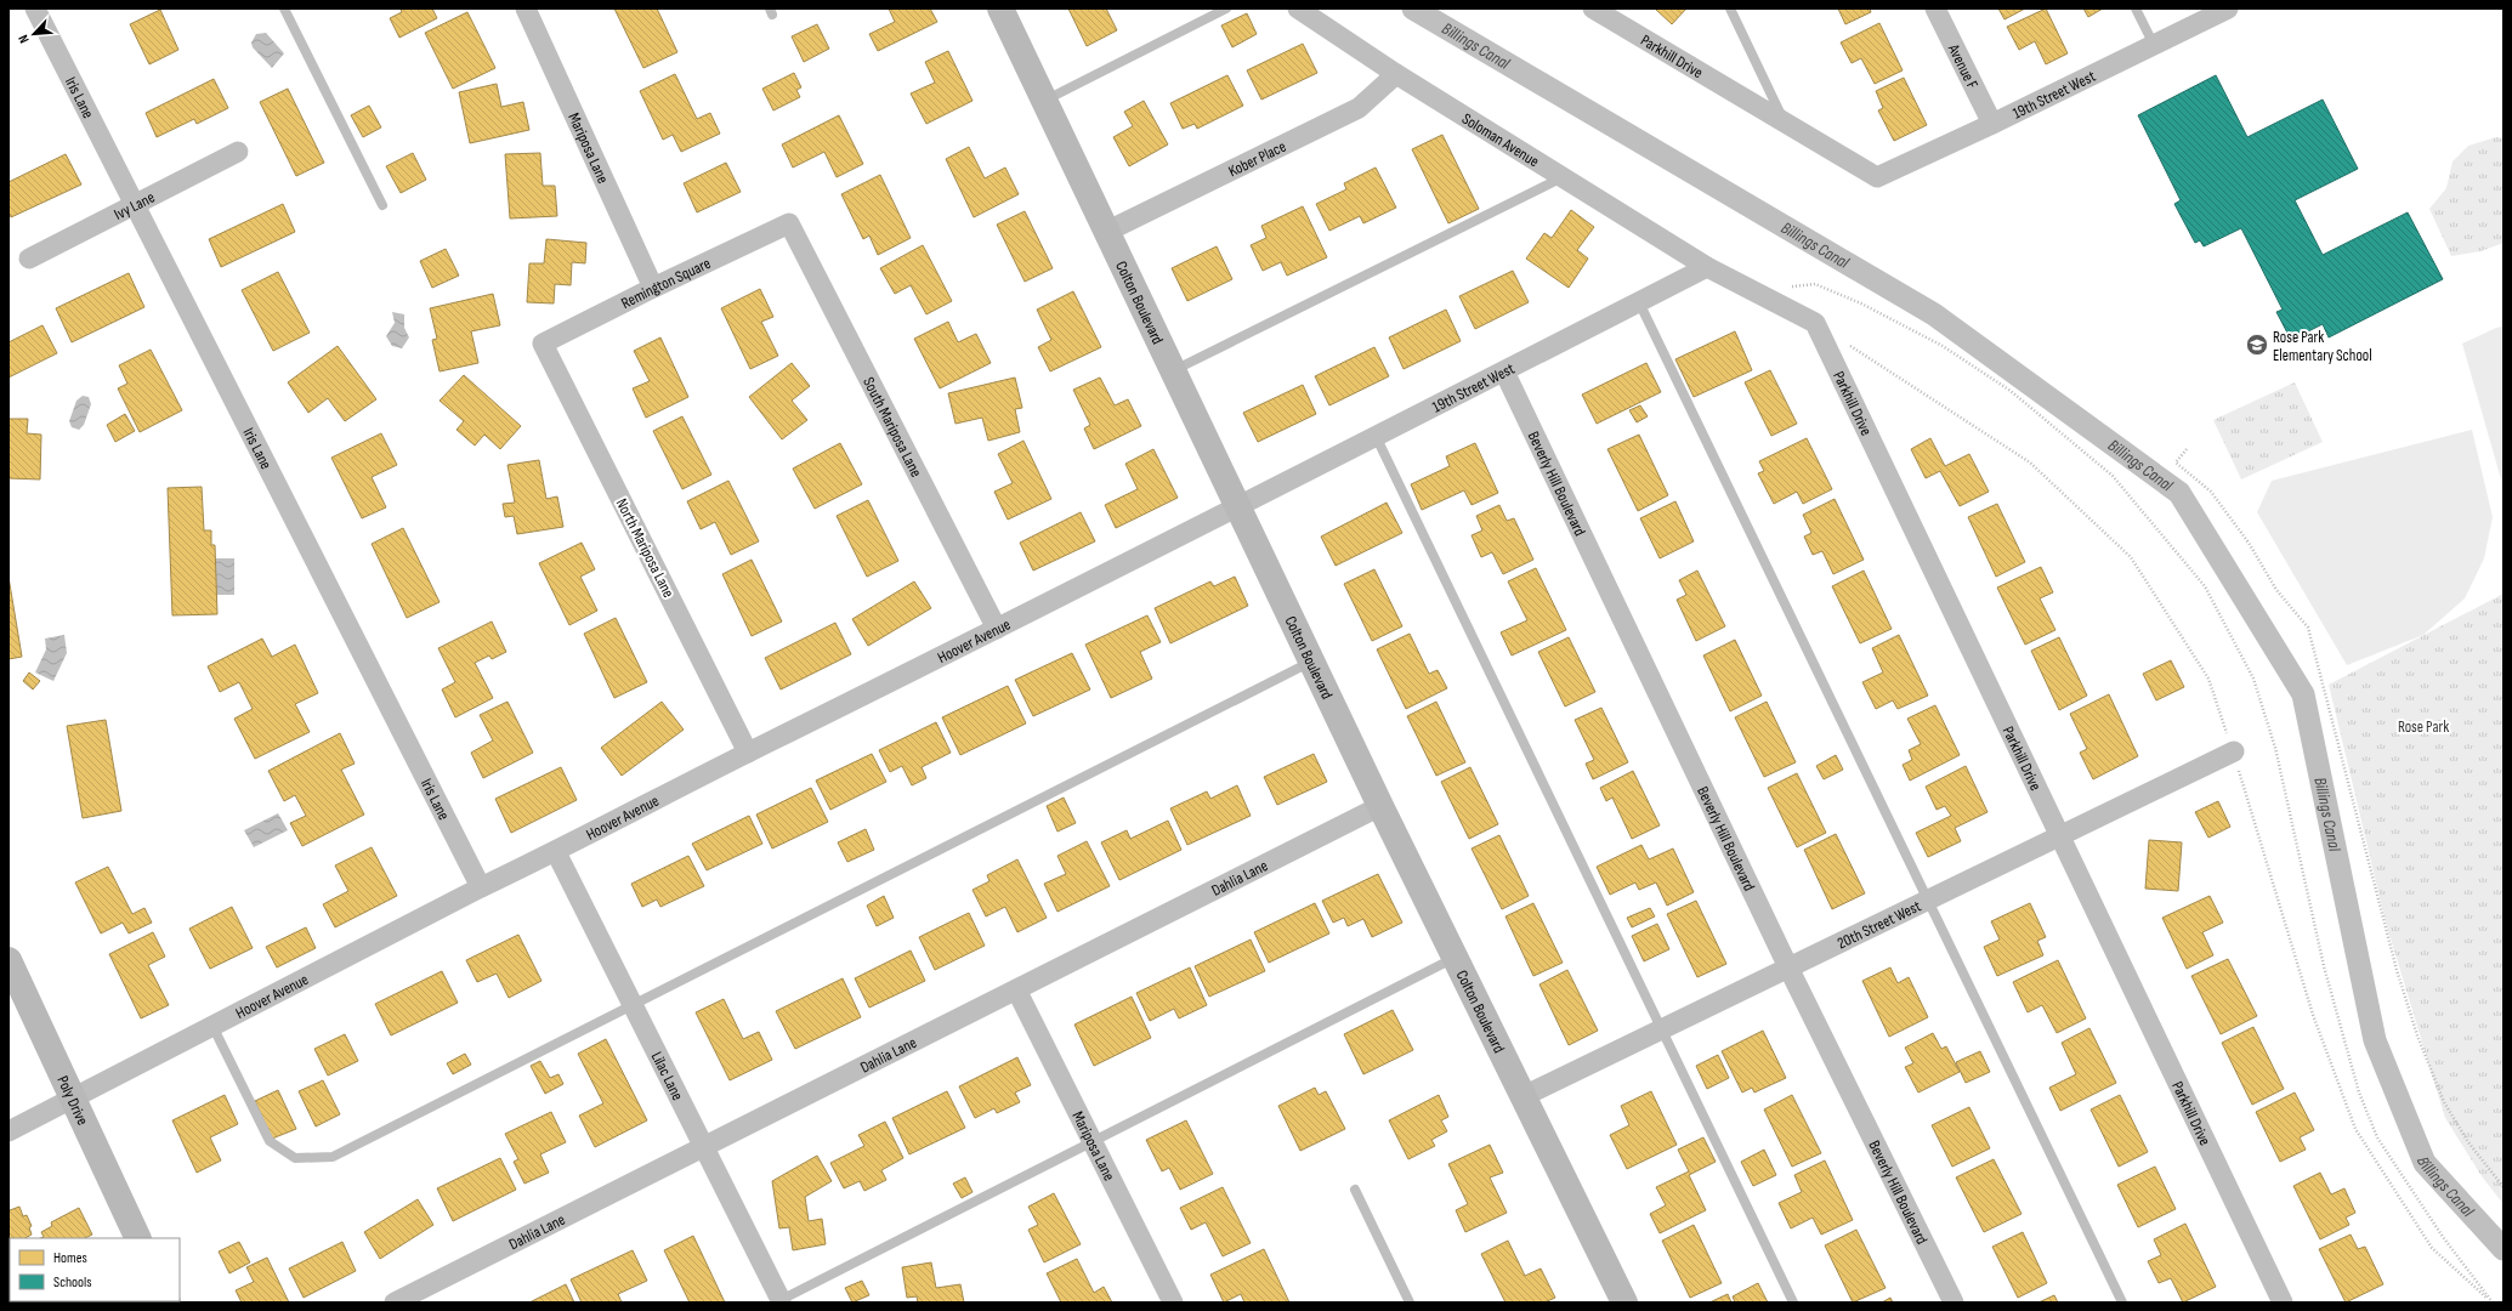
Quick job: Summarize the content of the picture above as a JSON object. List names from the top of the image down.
{
  "streets": {
    "street": [
      "Parkhill Drive",
      "Avenue F",
      "19th Street West",
      "Iris Lane",
      "Soloman Avenue",
      "Mariposa Lane",
      "Kober Place",
      "Ivy Lane",
      "Remington Square",
      "Colton Boulevard",
      "South Mariposa Lane",
      "Beverly Hill Boulevard",
      "North Mariposa Lane",
      "Hoover Avenue",
      "Dahlia Lane",
      "20th Street West",
      "Lilac Lane",
      "Poly Drive"
    ]
  },
  "crossings": [
    ["Parkhill Drive", "19th Street West"],
    ["Parkhill Drive", "Soloman Avenue"],
    ["Parkhill Drive", "20th Street West"],
    ["Avenue F", "19th Street West"],
    ["19th Street West", "Soloman Avenue"],
    ["19th Street West", "Colton Boulevard"],
    ["19th Street West", "Beverly Hill Boulevard"],
    ["19th Street West", "Hoover Avenue"],
    ["Iris Lane", "Ivy Lane"],
    ["Iris Lane", "Hoover Avenue"],
    ["Soloman Avenue", "Kober Place"],
    ["Mariposa Lane", "Remington Square"],
    ["Mariposa Lane", "Dahlia Lane"],
    ["Kober Place", "Colton Boulevard"],
    ["Remington Square", "South Mariposa Lane"],
    ["Remington Square", "North Mariposa Lane"],
    ["Colton Boulevard", "Hoover Avenue"],
    ["Colton Boulevard", "Dahlia Lane"],
    ["Colton Boulevard", "20th Street West"],
    ["South Mariposa Lane", "Hoover Avenue"],
    ["Beverly Hill Boulevard", "20th Street West"],
    ["North Mariposa Lane", "Hoover Avenue"],
    ["Hoover Avenue", "Lilac Lane"],
    ["Hoover Avenue", "Poly Drive"],
    ["Dahlia Lane", "Lilac Lane"]
  ],
  "water": ["Billings Canal"],
  "parks": ["Rose Park"],
  "places": {
    "school or university": ["Rose Park Elementary School"]
  },
  "legend": ["Homes", "Schools"],
  "north": "bottom left"
}
